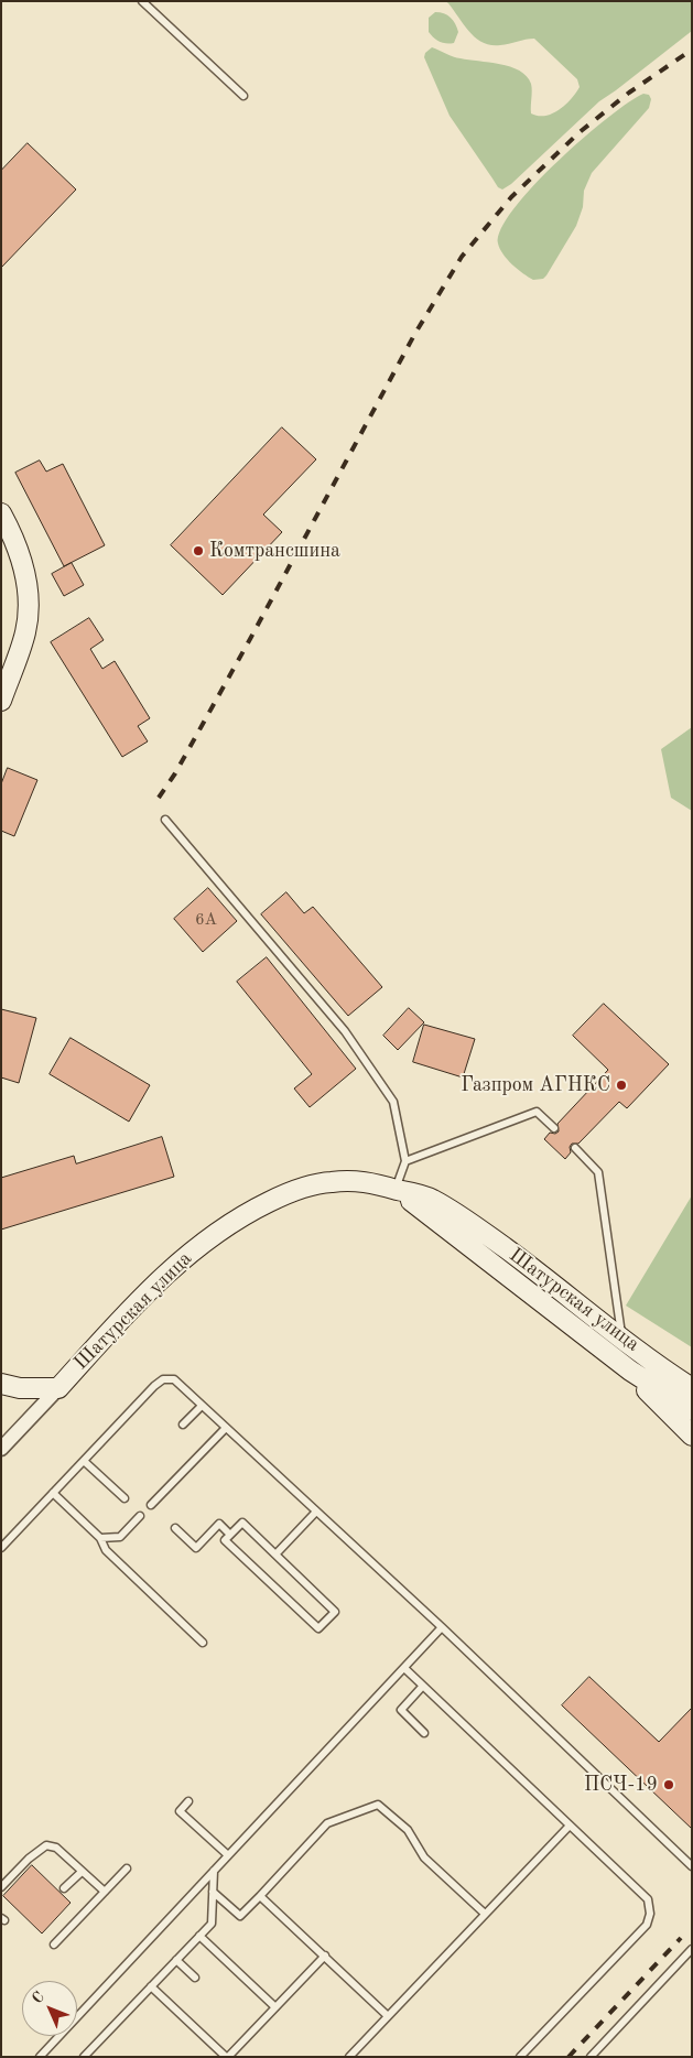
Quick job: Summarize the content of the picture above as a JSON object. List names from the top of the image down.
{
  "streets": {
    "main road": ["Шатурская улица"]
  },
  "places": ["Комтрансшина", "Газпром АГНКС", "ПСЧ-19"],
  "house_numbers": ["6А"],
  "north": "top left"
}
